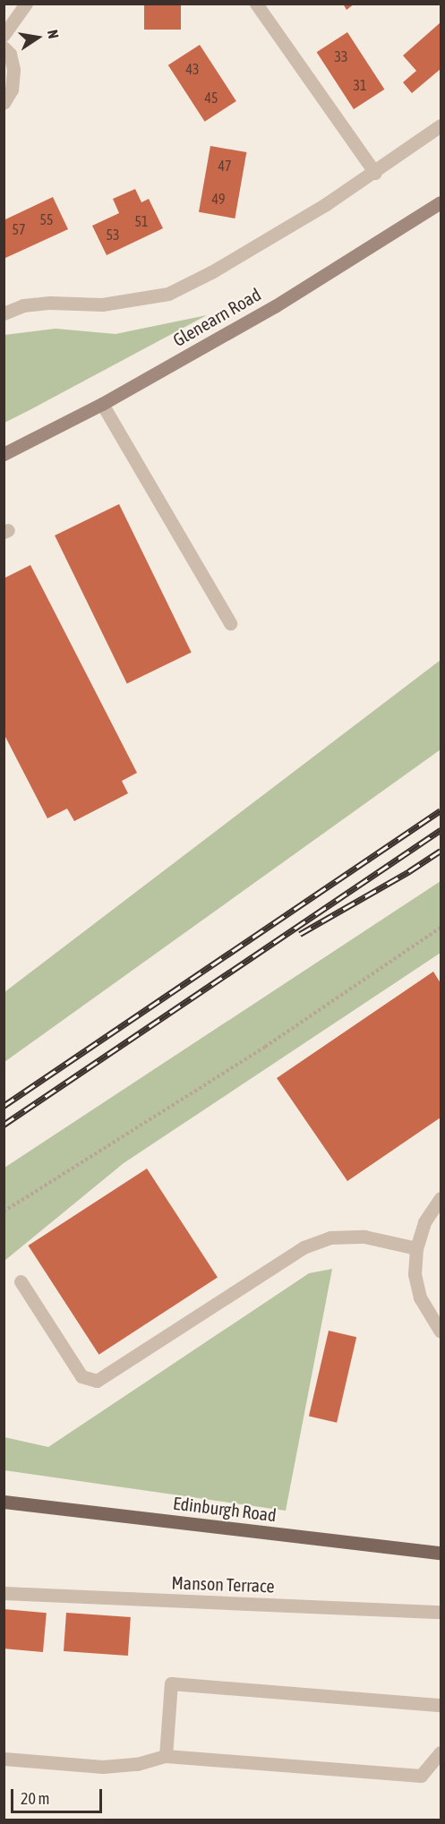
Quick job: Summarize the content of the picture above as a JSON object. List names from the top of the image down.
{
  "streets": {
    "main road": ["Edinburgh Road"],
    "street": ["Glenearn Road", "Manson Terrace"]
  },
  "house_numbers": [
    "33",
    "43",
    "31",
    "45",
    "47",
    "49",
    "55",
    "51",
    "57",
    "53"
  ],
  "scale_bar": "20 m",
  "north": "right"
}
